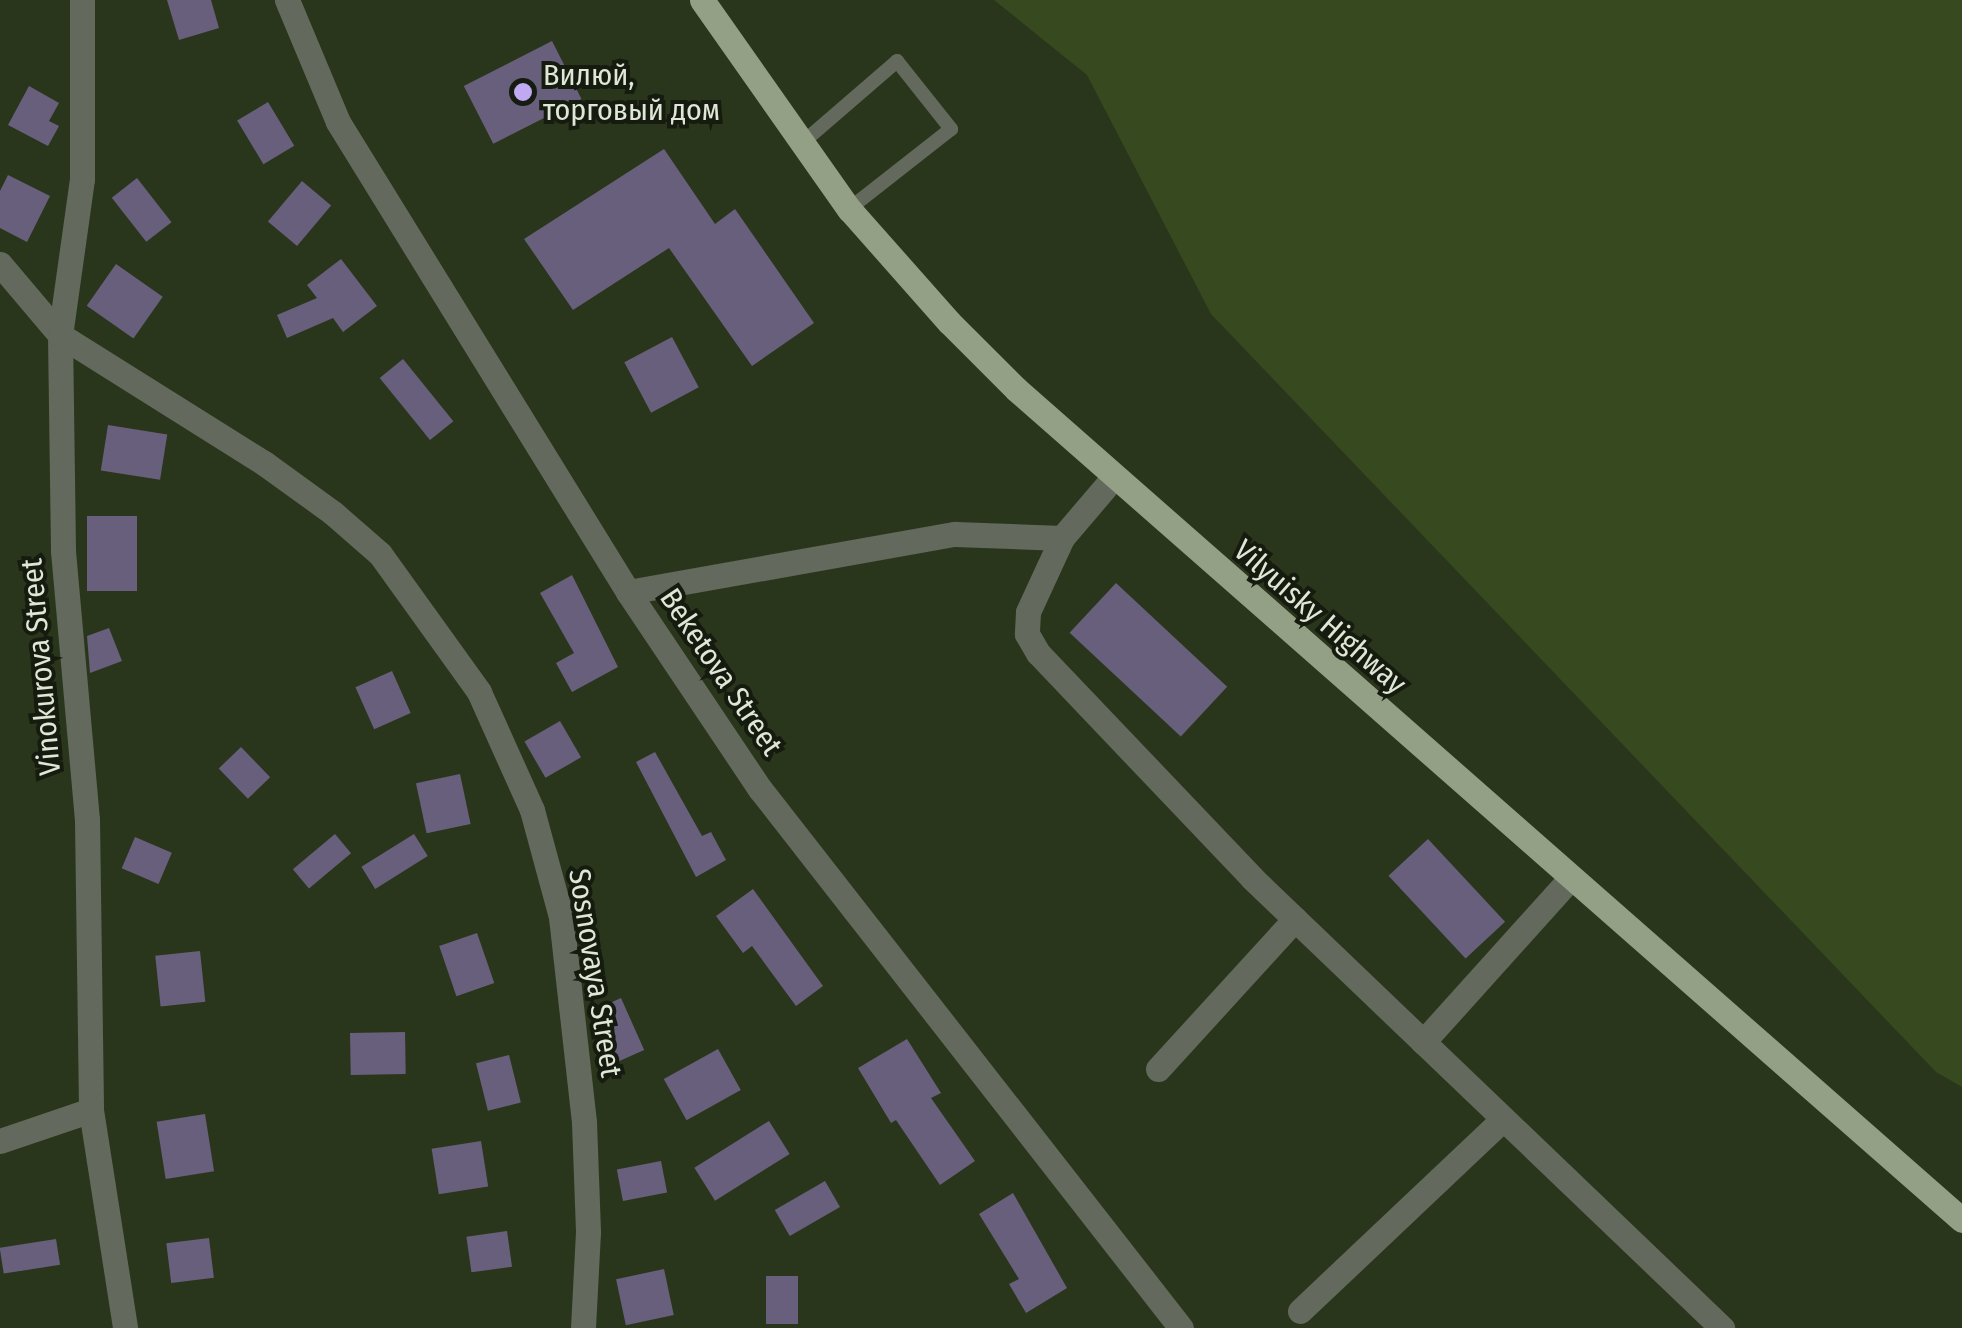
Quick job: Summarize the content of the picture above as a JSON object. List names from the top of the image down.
{
  "streets": {
    "main road": ["Vilyuisky Highway"],
    "street": ["Vinokurova Street", "Beketova Street", "Sosnovaya Street"]
  },
  "crossings": [
    ["Vinokurova Street", "Sosnovaya Street"]
  ],
  "places": ["Вилюй, торговый дом"]
}
